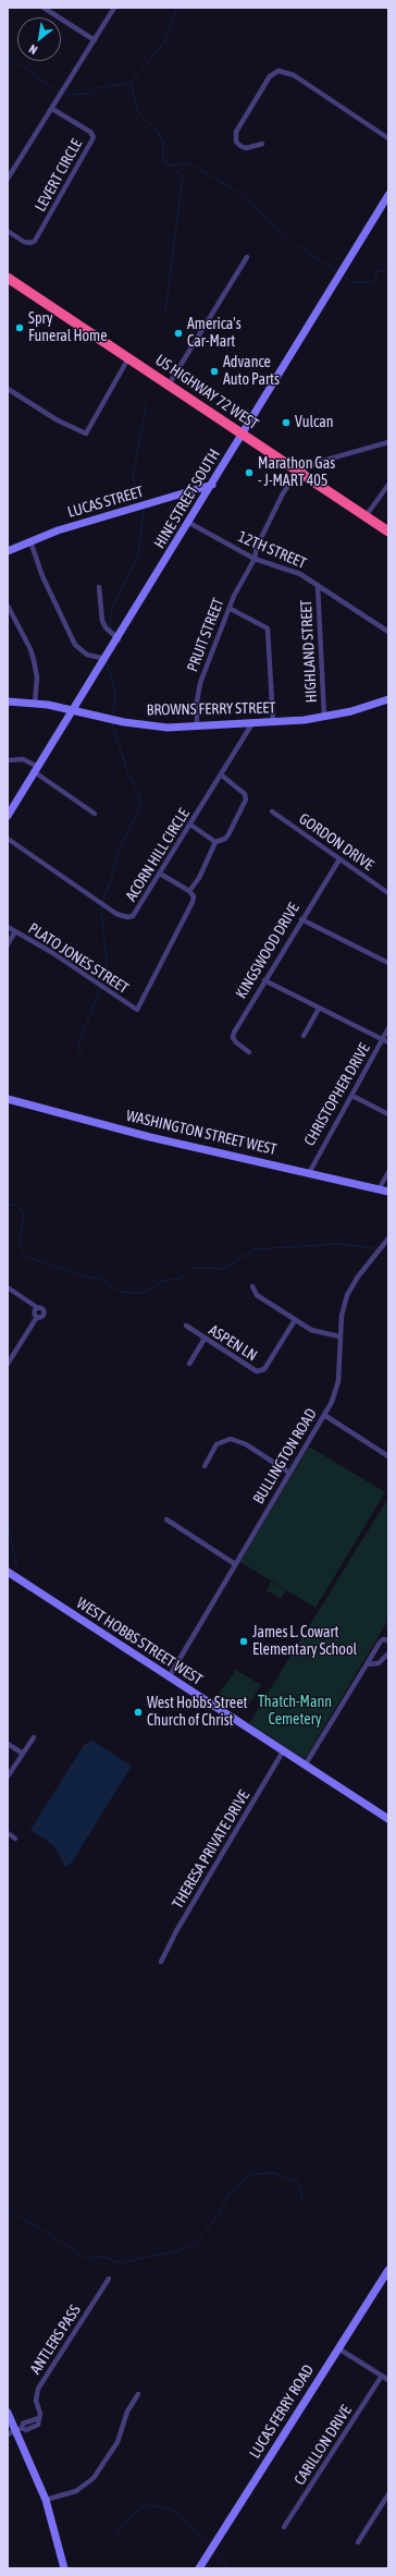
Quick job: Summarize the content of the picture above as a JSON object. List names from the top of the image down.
{
  "streets": {
    "highway": ["US HIGHWAY 72 WEST"],
    "street": [
      "LEVERT CIRCLE",
      "HINE STREET SOUTH",
      "LUCAS STREET",
      "12TH STREET",
      "PRUIT STREET",
      "HIGHLAND STREET",
      "BROWNS FERRY STREET",
      "GORDON DRIVE",
      "ACORN HILL CIRCLE",
      "KINGSWOOD DRIVE",
      "PLATO JONES STREET",
      "CHRISTOPHER DRIVE",
      "WASHINGTON STREET WEST",
      "ASPEN LN",
      "BULLINGTON ROAD",
      "WEST HOBBS STREET WEST",
      "THERESA PRIVATE DRIVE",
      "ANTLERS PASS",
      "LUCAS FERRY ROAD",
      "CARILLON DRIVE"
    ]
  },
  "crossings": [
    ["US HIGHWAY 72 WEST", "HINE STREET SOUTH"],
    ["US HIGHWAY 72 WEST", "PRUIT STREET"],
    ["HINE STREET SOUTH", "LUCAS STREET"],
    ["HINE STREET SOUTH", "12TH STREET"],
    ["HINE STREET SOUTH", "BROWNS FERRY STREET"],
    ["12TH STREET", "PRUIT STREET"],
    ["12TH STREET", "HIGHLAND STREET"],
    ["PRUIT STREET", "BROWNS FERRY STREET"],
    ["HIGHLAND STREET", "BROWNS FERRY STREET"],
    ["BROWNS FERRY STREET", "ACORN HILL CIRCLE"],
    ["GORDON DRIVE", "KINGSWOOD DRIVE"],
    ["CHRISTOPHER DRIVE", "WASHINGTON STREET WEST"],
    ["BULLINGTON ROAD", "WEST HOBBS STREET WEST"],
    ["WEST HOBBS STREET WEST", "THERESA PRIVATE DRIVE"]
  ],
  "parks": ["Thatch-Mann Cemetery"],
  "places": [
    "Spry Funeral Home",
    "America's Car-Mart",
    "Advance Auto Parts",
    "Vulcan",
    "Marathon Gas - J-MART 405",
    "James L. Cowart Elementary School",
    "West Hobbs Street Church of Christ"
  ],
  "north": "bottom left"
}
